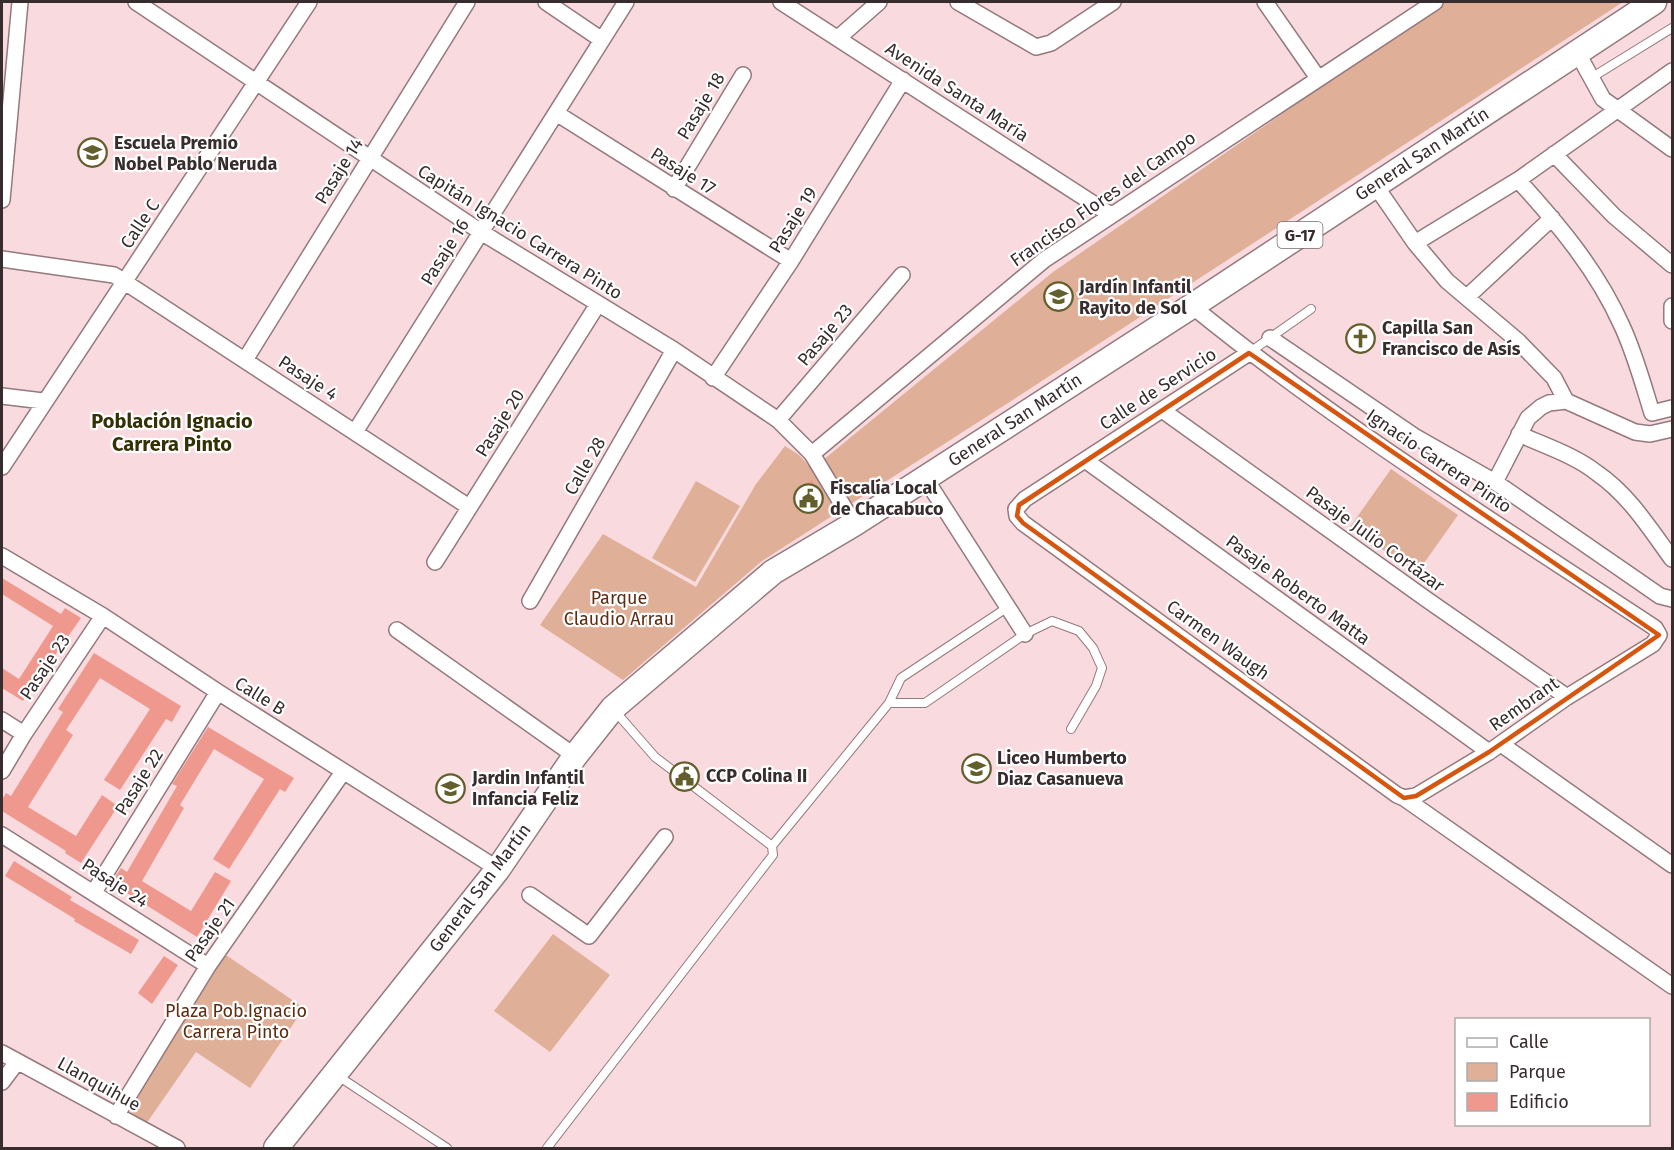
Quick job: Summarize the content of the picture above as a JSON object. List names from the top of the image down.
{
  "streets": {
    "main road": ["General San Martín", "G-17"],
    "street": [
      "Avenida Santa María",
      "Pasaje 18",
      "Pasaje 14",
      "Pasaje 17",
      "Francisco Flores del Campo",
      "Pasaje 19",
      "Calle C",
      "Capitán Ignacio Carrera Pinto",
      "Pasaje 16",
      "Pasaje 23",
      "Pasaje 4",
      "Calle de Servicio",
      "Pasaje 20",
      "Ignacio Carrera Pinto",
      "Calle 28",
      "Pasaje Julio Cortázar",
      "Pasaje Roberto Matta",
      "Carmen Waugh",
      "Calle B",
      "Rembrant",
      "Pasaje 22",
      "Pasaje 24",
      "Pasaje 21",
      "Llanquihue"
    ]
  },
  "crossings": [
    ["Avenida Santa María", "Francisco Flores del Campo"],
    ["Avenida Santa María", "Pasaje 19"],
    ["Pasaje 18", "Pasaje 17"],
    ["General San Martín", "Capitán Ignacio Carrera Pinto"],
    ["General San Martín", "Ignacio Carrera Pinto"],
    ["General San Martín", "Calle B"],
    ["Pasaje 14", "Capitán Ignacio Carrera Pinto"],
    ["Pasaje 14", "Pasaje 4"],
    ["Pasaje 17", "Pasaje 19"],
    ["Pasaje 17", "Pasaje 16"],
    ["Francisco Flores del Campo", "Capitán Ignacio Carrera Pinto"],
    ["Pasaje 19", "Capitán Ignacio Carrera Pinto"],
    ["Calle C", "Capitán Ignacio Carrera Pinto"],
    ["Calle C", "Pasaje 4"],
    ["Capitán Ignacio Carrera Pinto", "Pasaje 16"],
    ["Capitán Ignacio Carrera Pinto", "Pasaje 23"],
    ["Capitán Ignacio Carrera Pinto", "Pasaje 20"],
    ["Capitán Ignacio Carrera Pinto", "Calle 28"],
    ["Pasaje 16", "Pasaje 4"],
    ["Pasaje 23", "Calle B"],
    ["Pasaje 4", "Pasaje 20"],
    ["Calle de Servicio", "Ignacio Carrera Pinto"],
    ["Calle de Servicio", "Pasaje Julio Cortázar"],
    ["Calle de Servicio", "Pasaje Roberto Matta"],
    ["Calle de Servicio", "Carmen Waugh"],
    ["Ignacio Carrera Pinto", "Rembrant"],
    ["Pasaje Julio Cortázar", "Rembrant"],
    ["Pasaje Roberto Matta", "Rembrant"],
    ["Carmen Waugh", "Rembrant"],
    ["Calle B", "Pasaje 22"],
    ["Calle B", "Pasaje 21"],
    ["Pasaje 22", "Pasaje 24"],
    ["Pasaje 24", "Pasaje 21"],
    ["Pasaje 21", "Llanquihue"]
  ],
  "districts": ["Población Ignacio Carrera Pinto"],
  "parks": ["Parque Claudio Arrau", "Plaza Pob.Ignacio Carrera Pinto"],
  "places": {
    "school or university": [
      "Escuela Premio Nobel Pablo Neruda",
      "Jardín Infantil Rayito de Sol",
      "Liceo Humberto Diaz Casanueva",
      "Jardin Infantil Infancia Feliz"
    ],
    "church": ["Capilla San Francisco de Asís"],
    "public building": ["Fiscalía Local de Chacabuco", "CCP Colina II"]
  },
  "legend": ["Calle", "Parque", "Edificio"]
}
